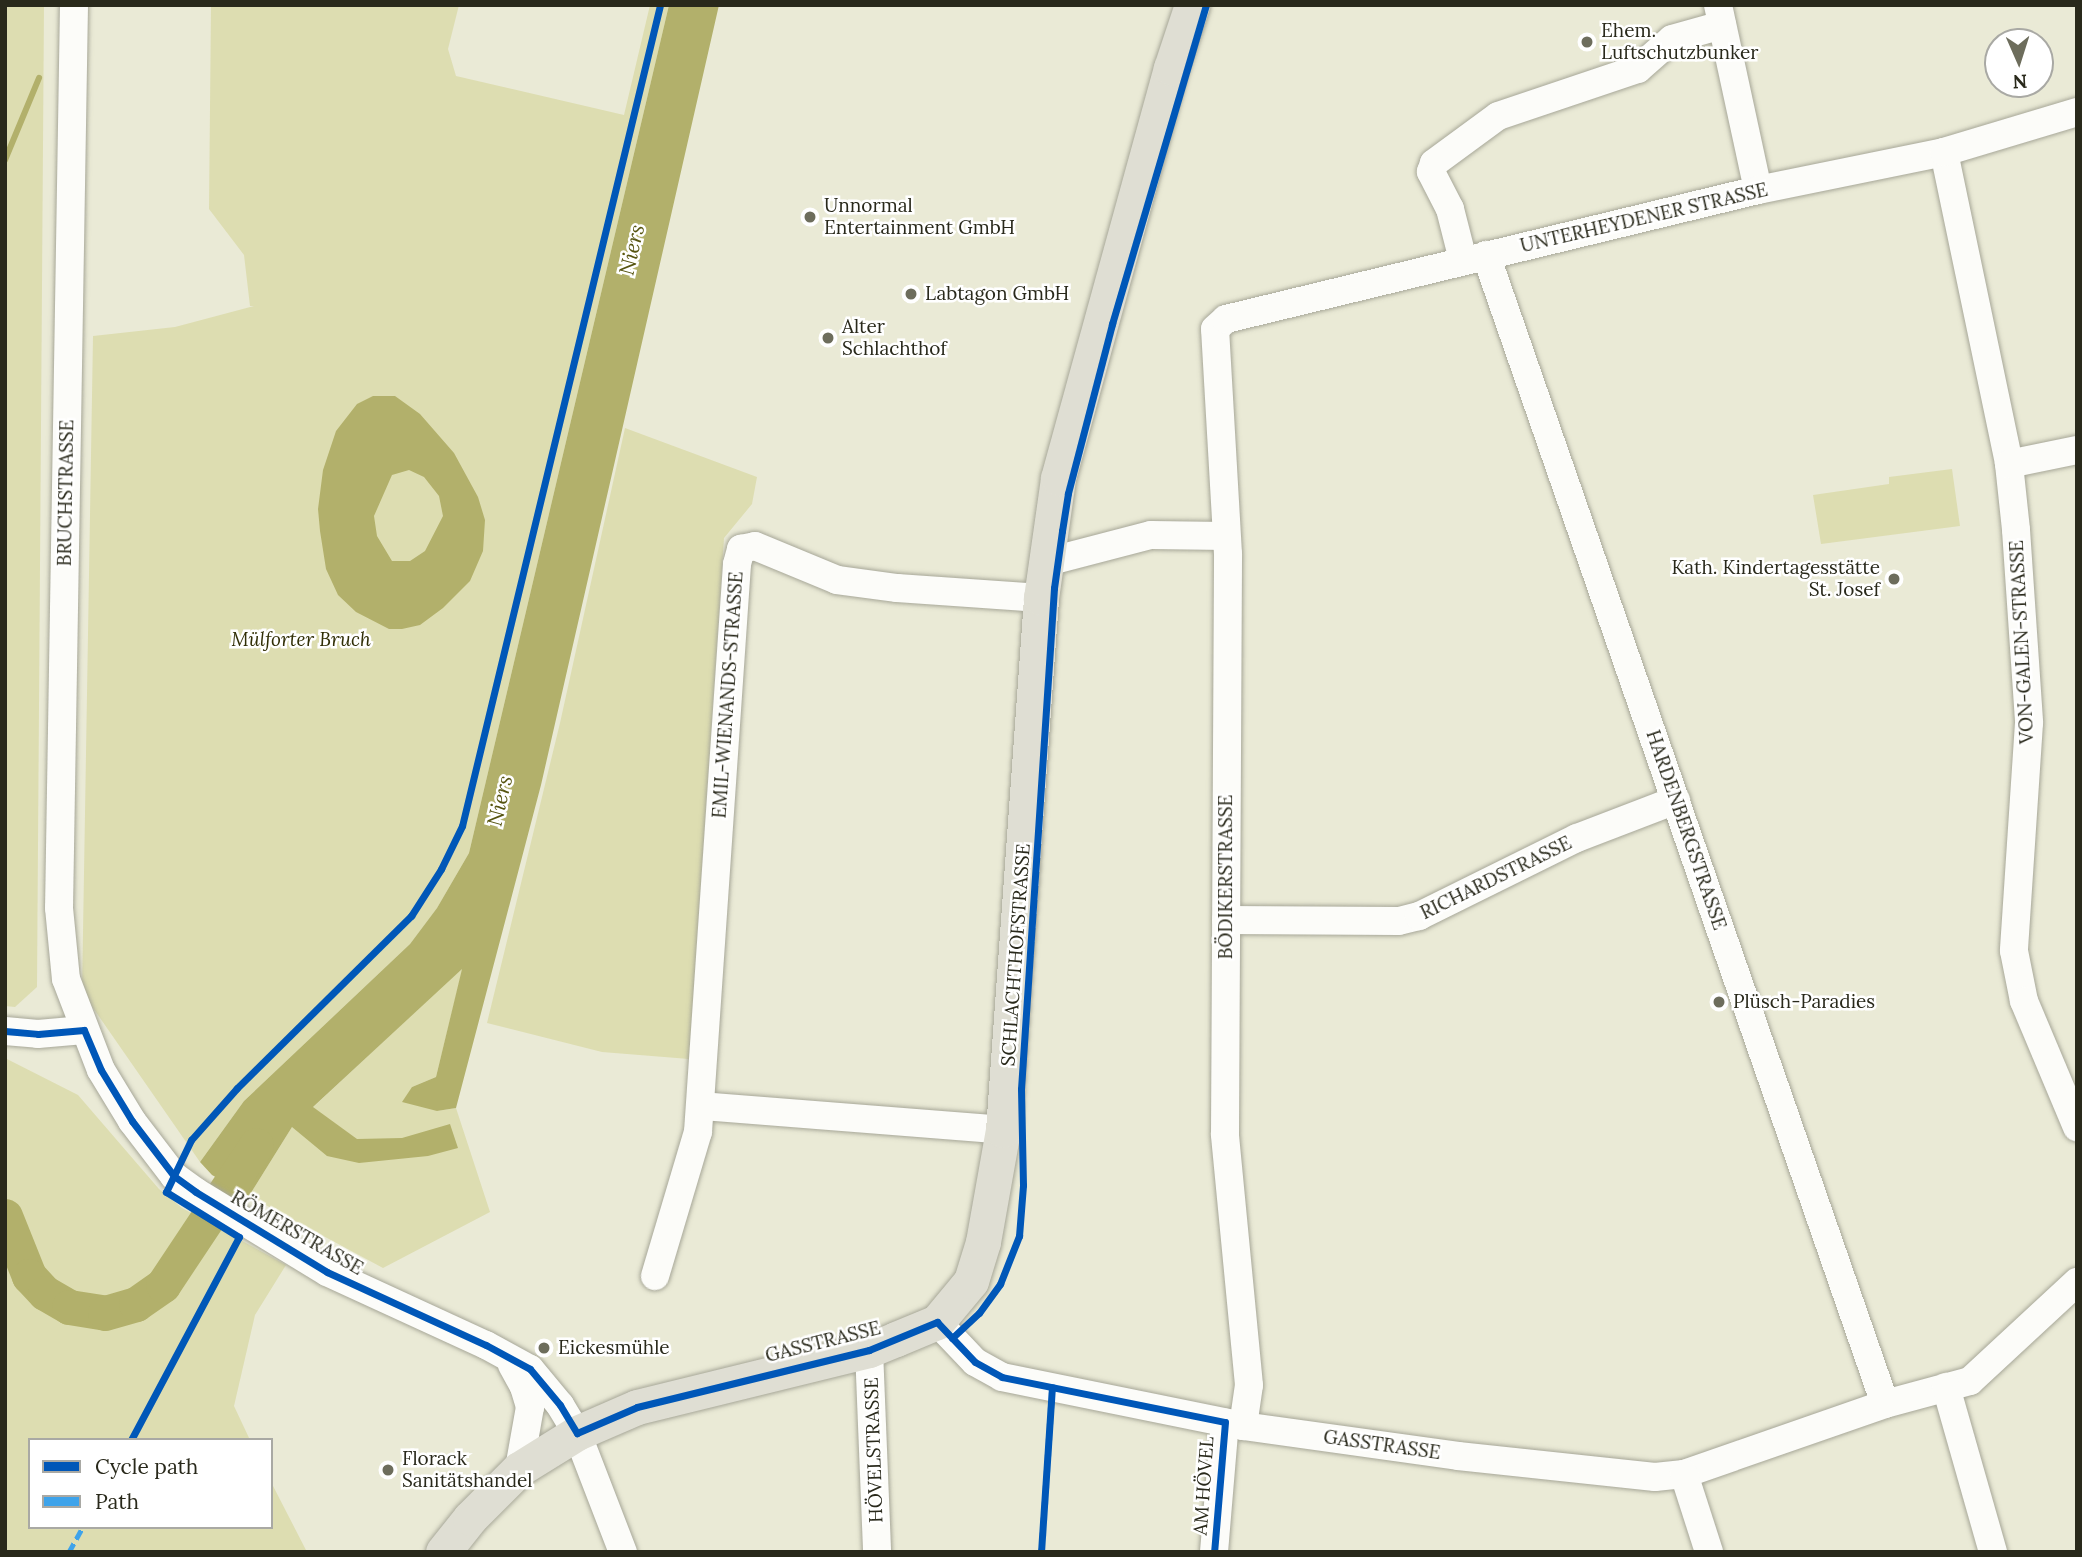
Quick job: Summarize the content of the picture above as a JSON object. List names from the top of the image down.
{
  "streets": {
    "main road": ["SCHLACHTHOFSTRASSE", "GASSTRASSE"],
    "street": [
      "UNTERHEYDENER STRASSE",
      "BRUCHSTRASSE",
      "VON-GALEN-STRASSE",
      "EMIL-WIENANDS-STRASSE",
      "HARDENBERGSTRASSE",
      "BÖDIKERSTRASSE",
      "RICHARDSTRASSE",
      "RÖMERSTRASSE",
      "HÖVELSTRASSE",
      "AM HÖVEL"
    ]
  },
  "crossings": [
    ["UNTERHEYDENER STRASSE", "VON-GALEN-STRASSE"],
    ["UNTERHEYDENER STRASSE", "HARDENBERGSTRASSE"],
    ["UNTERHEYDENER STRASSE", "BÖDIKERSTRASSE"],
    ["BRUCHSTRASSE", "RÖMERSTRASSE"],
    ["EMIL-WIENANDS-STRASSE", "SCHLACHTHOFSTRASSE"],
    ["HARDENBERGSTRASSE", "RICHARDSTRASSE"],
    ["HARDENBERGSTRASSE", "GASSTRASSE"],
    ["BÖDIKERSTRASSE", "RICHARDSTRASSE"],
    ["BÖDIKERSTRASSE", "GASSTRASSE"],
    ["BÖDIKERSTRASSE", "AM HÖVEL"],
    ["SCHLACHTHOFSTRASSE", "GASSTRASSE"],
    ["RÖMERSTRASSE", "GASSTRASSE"],
    ["GASSTRASSE", "HÖVELSTRASSE"],
    ["GASSTRASSE", "AM HÖVEL"]
  ],
  "water": ["Niers"],
  "parks": ["Mülforter Bruch"],
  "places": [
    "Ehem. Luftschutzbunker",
    "Unnormal Entertainment GmbH",
    "Labtagon GmbH",
    "Alter Schlachthof",
    "Kath. Kindertagesstätte St. Josef",
    "Plüsch-Paradies",
    "Eickesmühle",
    "Florack Sanitätshandel"
  ],
  "legend": ["Cycle path", "Path"],
  "north": "bottom"
}
